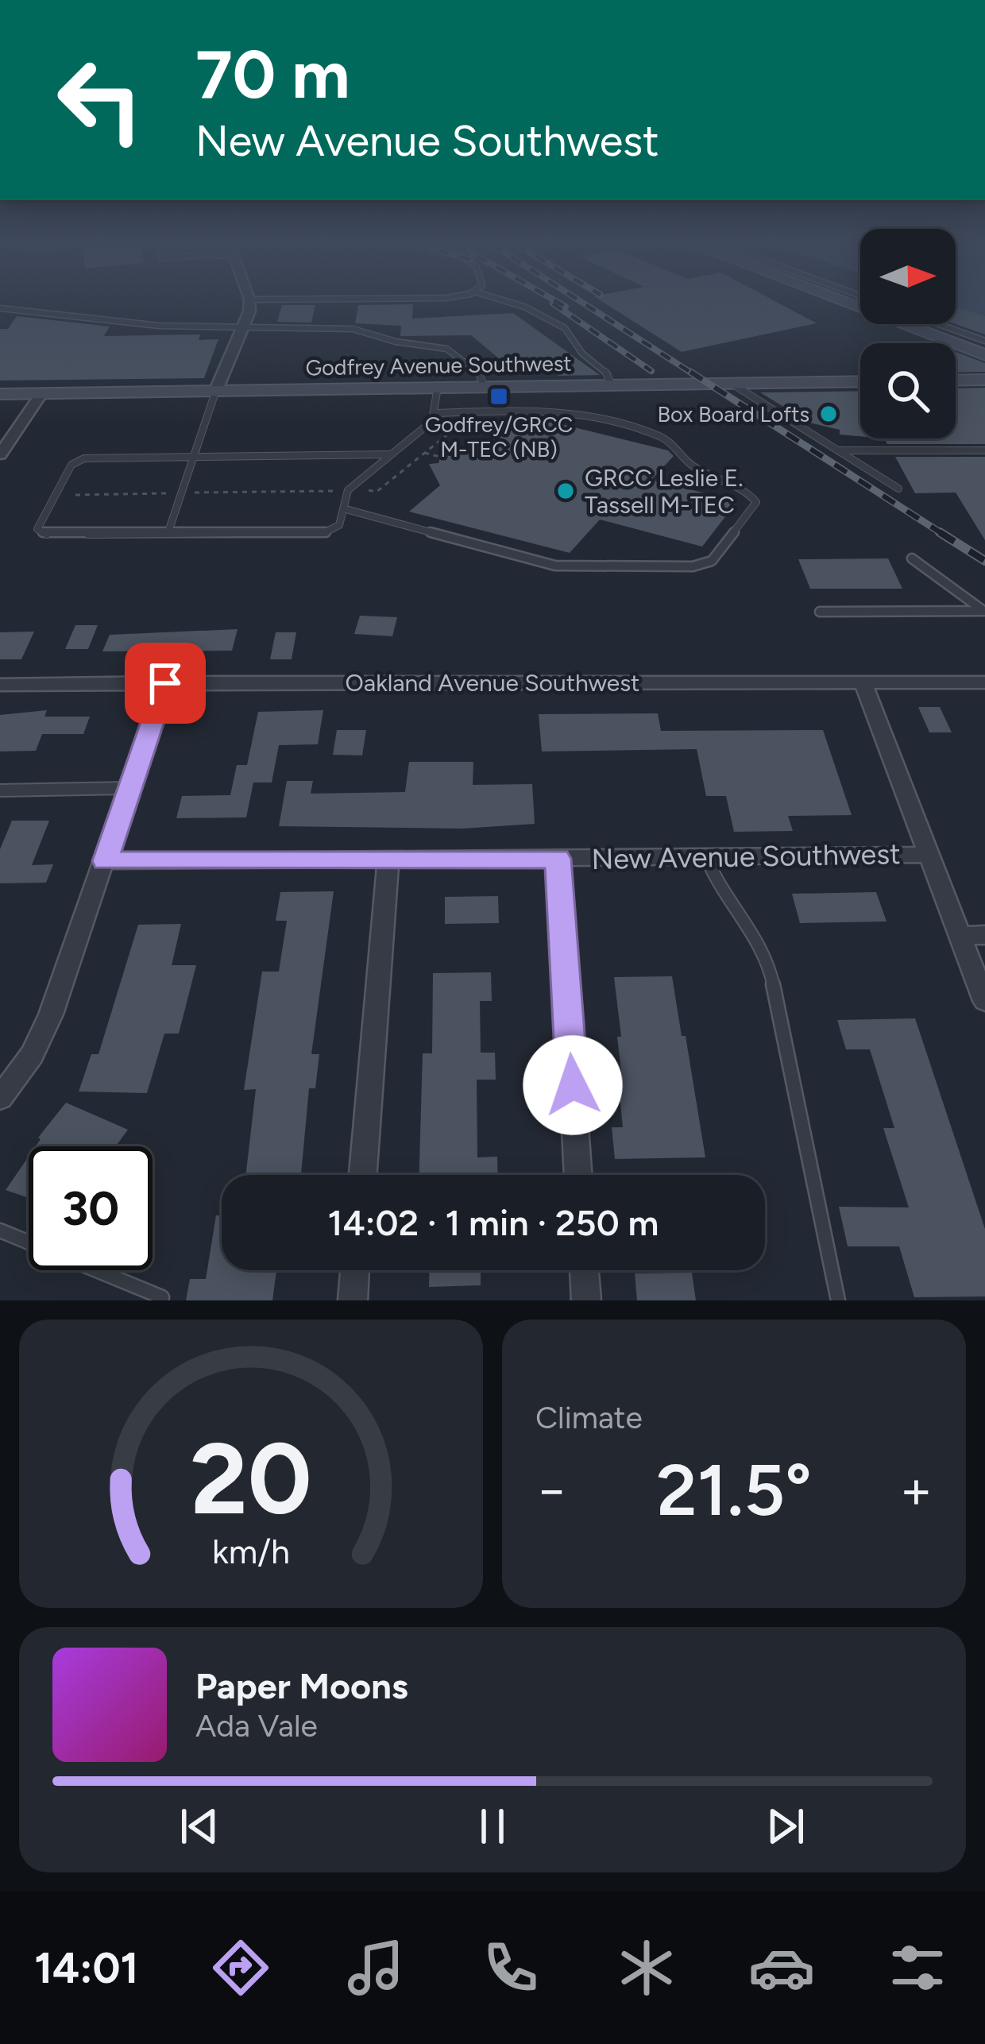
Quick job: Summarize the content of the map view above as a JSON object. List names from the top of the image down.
{
  "streets": {
    "main road": ["Godfrey Avenue Southwest"],
    "street": ["Oakland Avenue Southwest", "New Avenue Southwest"]
  },
  "places": {
    "transit": ["Godfrey/GRCC M-TEC (NB)"],
    "other": ["Box Board Lofts", "GRCC Leslie E. Tassell M-TEC"]
  },
  "north": "right",
  "page": {
    "turn": ["70 m", "New Avenue Southwest"],
    "limit": "30",
    "trip": "14:02 · 1 min · 250 m",
    "tile": "Climate",
    "heat": ["−", "21.5°", "+"],
    "song": ["Paper Moons", "Ada Vale"],
    "tabs": "14:01",
    "gauge": ["20", "km/h"]
  }
}
